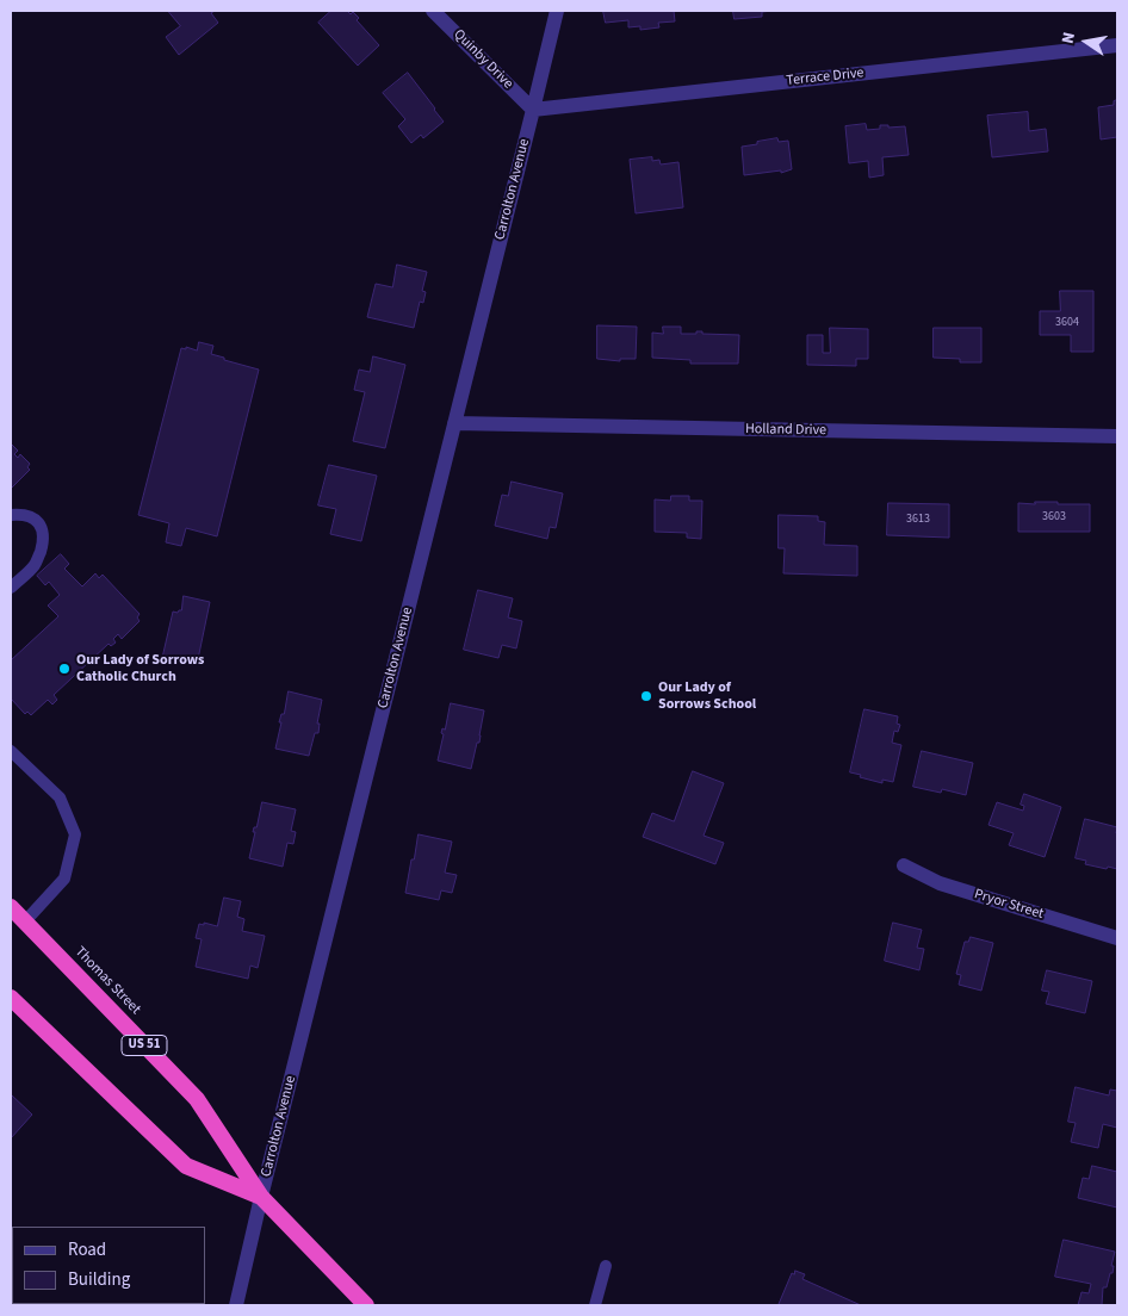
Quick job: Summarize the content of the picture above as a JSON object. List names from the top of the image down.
{
  "streets": {
    "highway": ["Thomas Street", "US 51"],
    "street": [
      "Quinby Drive",
      "Terrace Drive",
      "Carrolton Avenue",
      "Holland Drive",
      "Pryor Street"
    ]
  },
  "crossings": [
    ["Quinby Drive", "Terrace Drive"],
    ["Quinby Drive", "Carrolton Avenue"],
    ["Terrace Drive", "Carrolton Avenue"],
    ["Carrolton Avenue", "Holland Drive"],
    ["Carrolton Avenue", "Thomas Street"]
  ],
  "places": ["Our Lady of Sorrows Catholic Church", "Our Lady of Sorrows School"],
  "house_numbers": ["3604", "3603", "3613"],
  "legend": ["Road", "Building"],
  "north": "left"
}
